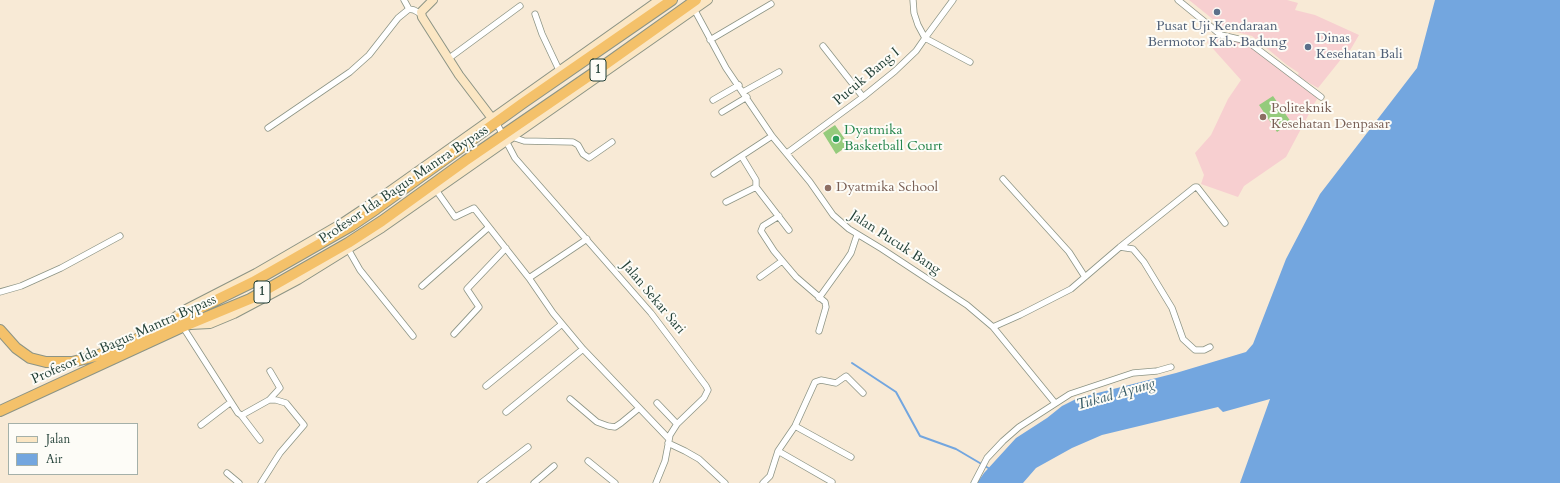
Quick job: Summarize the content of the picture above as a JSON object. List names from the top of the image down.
{
  "streets": {
    "highway": ["1", "Profesor Ida Bagus Mantra Bypass"],
    "street": ["Pucuk Bang I", "Jalan Pucuk Bang", "Jalan Sekar Sari"]
  },
  "crossings": [
    ["Pucuk Bang I", "Jalan Pucuk Bang"],
    ["Profesor Ida Bagus Mantra Bypass", "Jalan Pucuk Bang"],
    ["Profesor Ida Bagus Mantra Bypass", "Jalan Sekar Sari"]
  ],
  "water": ["Tukad Ayung"],
  "places": [
    "Pusat Uji Kendaraan Bermotor Kab. Badung",
    "Dinas Kesehatan Bali",
    "Politeknik Kesehatan Denpasar",
    "Dyatmika Basketball Court",
    "Dyatmika School"
  ],
  "legend": ["Jalan", "Air"]
}
